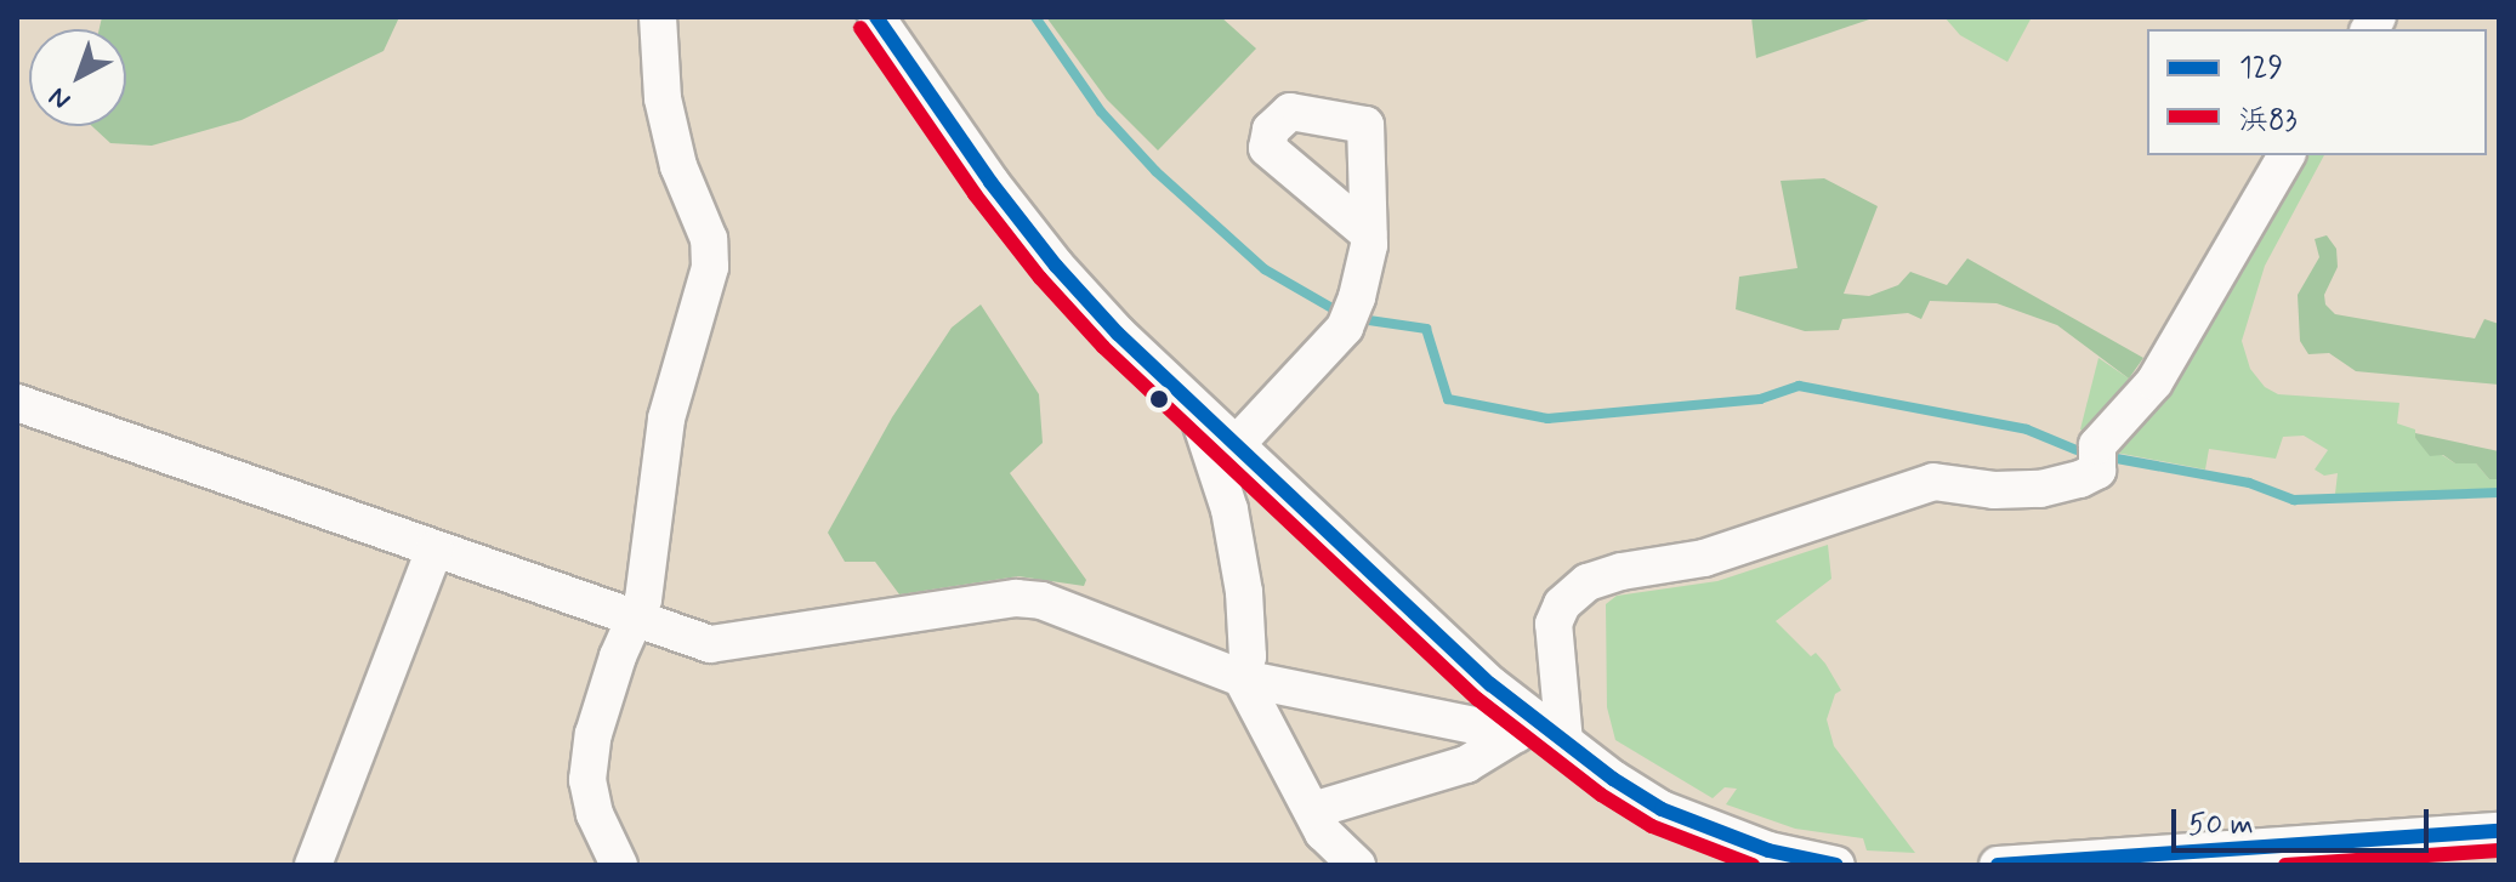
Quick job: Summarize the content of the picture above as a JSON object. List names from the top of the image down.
{
  "lines": ["transit line 129", "transit line 浜83"],
  "legend": ["129", "浜83"],
  "scale_bar": "50 m",
  "north": "bottom left"
}
